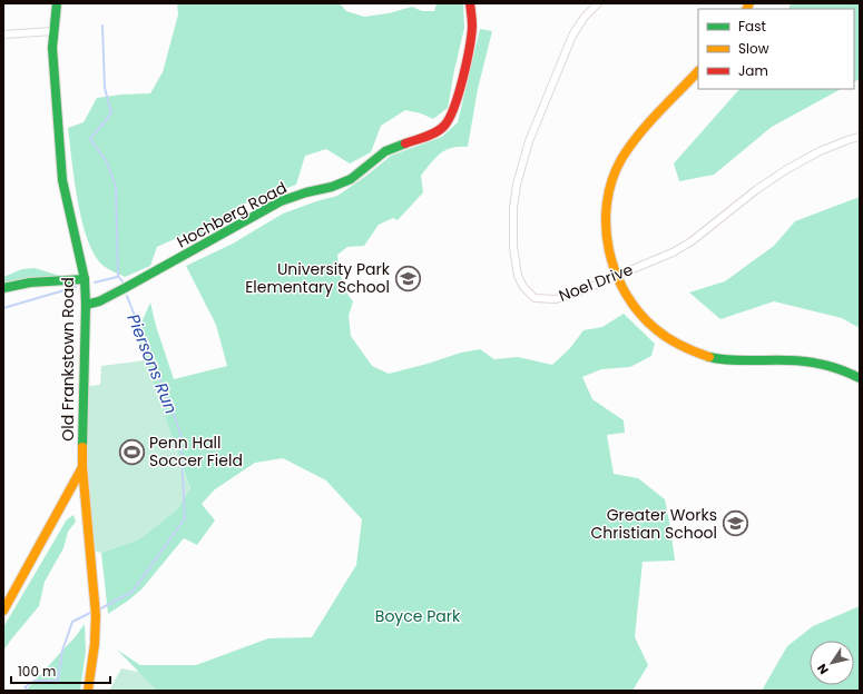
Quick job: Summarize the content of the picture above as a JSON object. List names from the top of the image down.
{
  "streets": {
    "street": ["Hochberg Road", "Noel Drive", "Old Frankstown Road"]
  },
  "crossings": [
    ["Hochberg Road", "Old Frankstown Road"]
  ],
  "water": ["Piersons Run"],
  "parks": ["Boyce Park"],
  "places": {
    "school or university": ["University Park Elementary School", "Greater Works Christian School"],
    "sports": ["Penn Hall Soccer Field"]
  },
  "legend": ["Fast", "Slow", "Jam"],
  "scale_bar": "100 m",
  "north": "bottom left"
}
